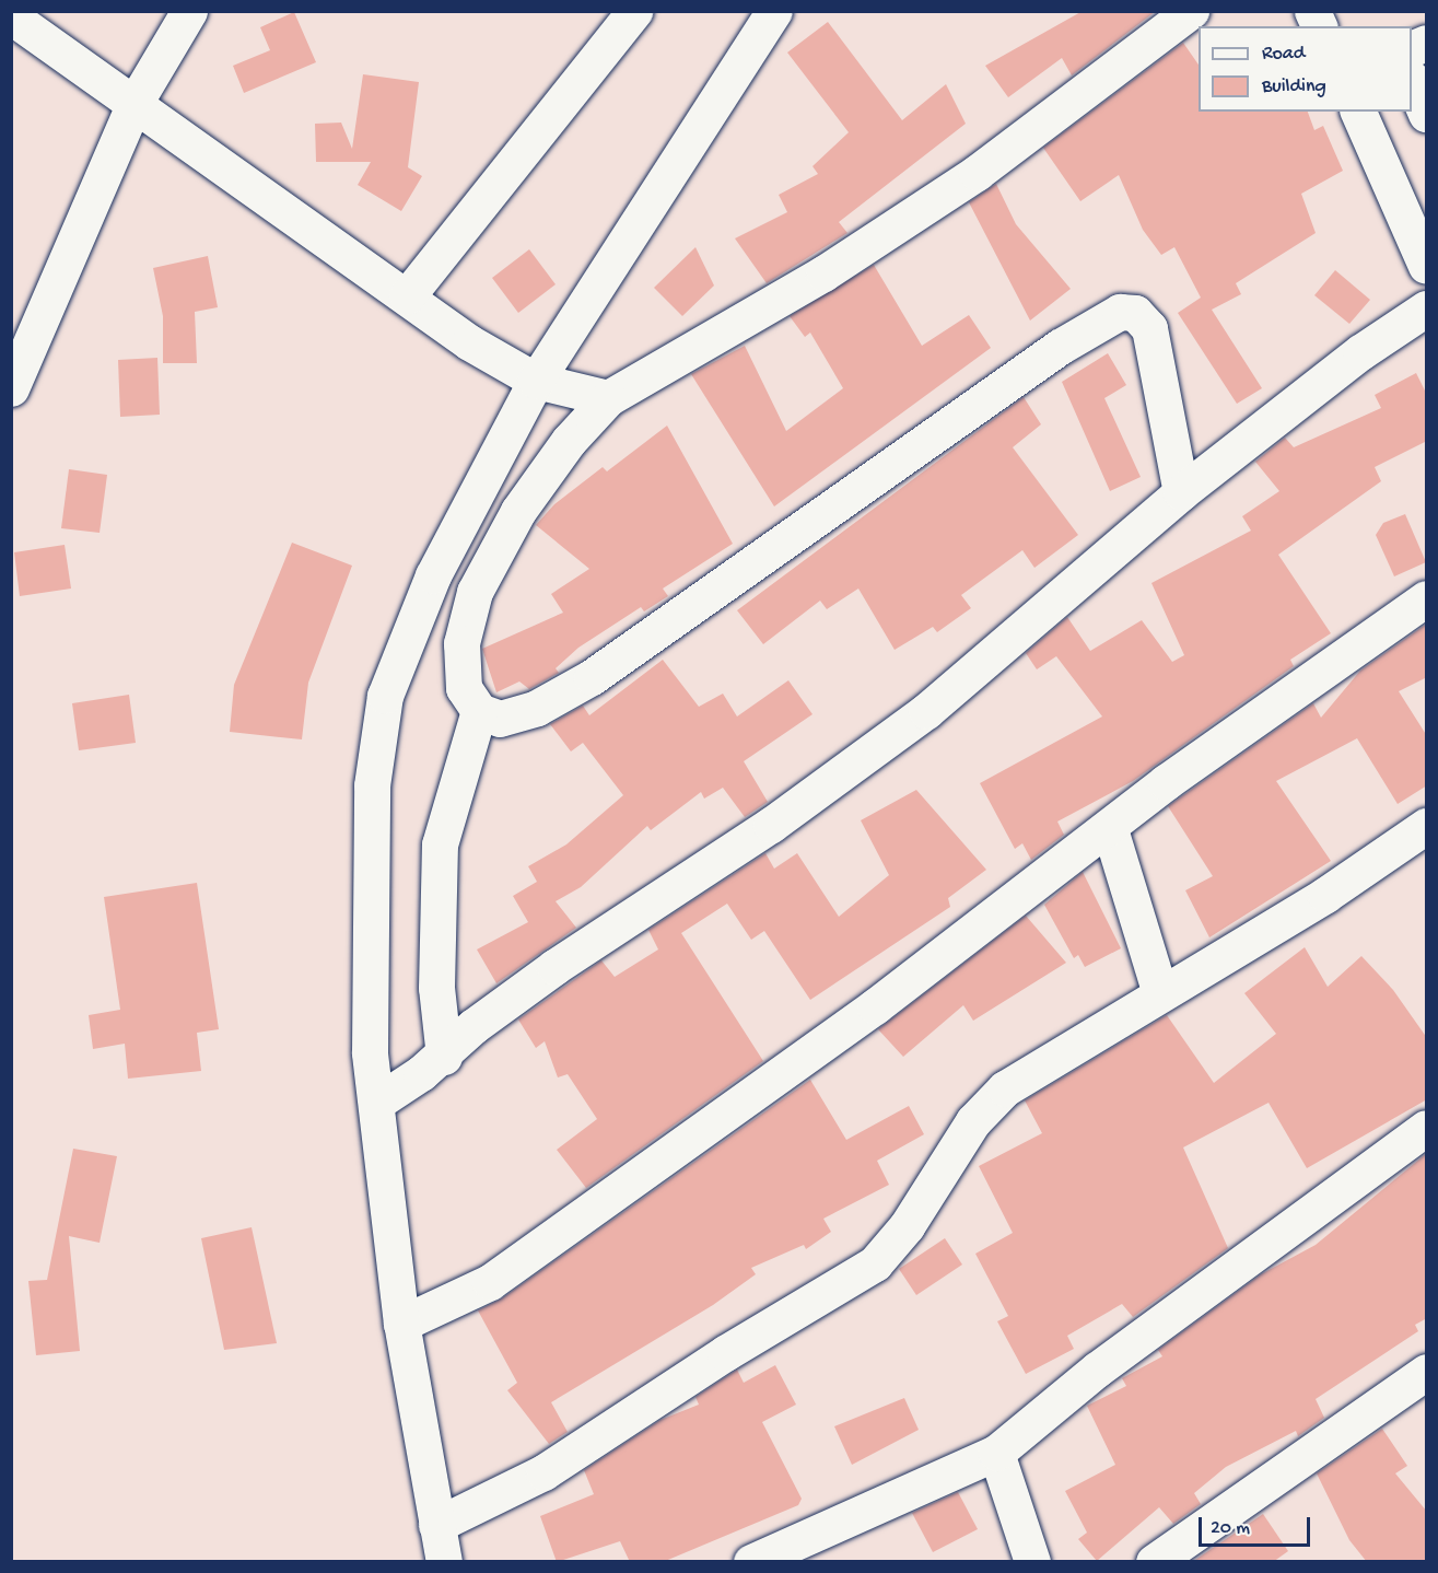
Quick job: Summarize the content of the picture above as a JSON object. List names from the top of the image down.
{
  "legend": ["Road", "Building"],
  "scale_bar": "20 m"
}
